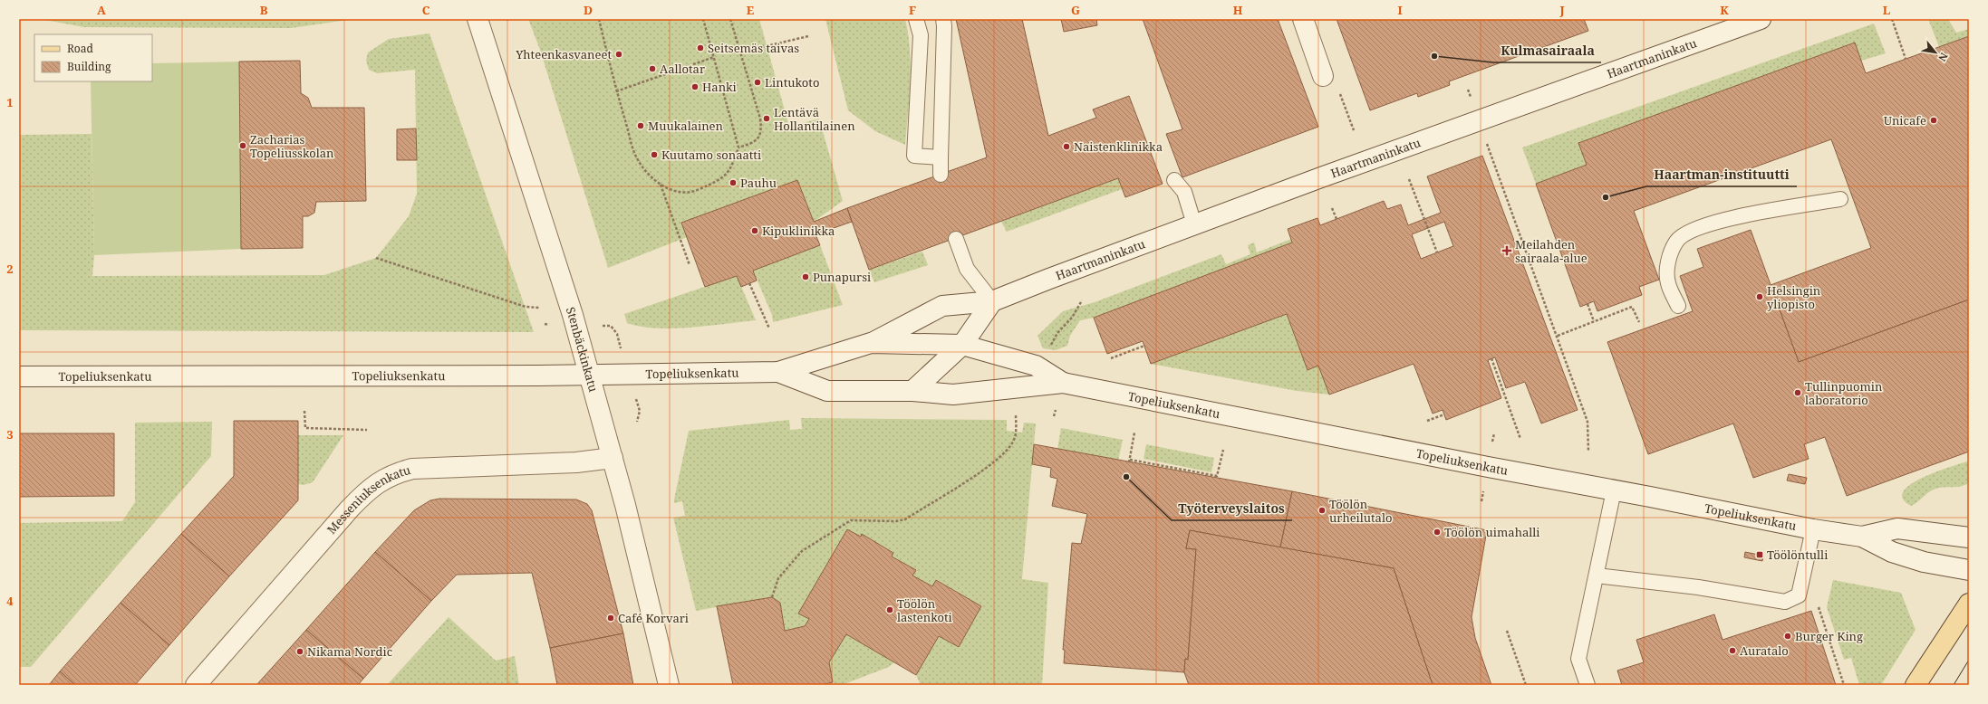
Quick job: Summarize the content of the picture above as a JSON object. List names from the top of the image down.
{
  "streets": {
    "main road": [
      "Haartmaninkatu",
      "Stenbäckinkatu",
      "Topeliuksenkatu",
      "Messeniuksenkatu"
    ]
  },
  "crossings": [
    ["Haartmaninkatu", "Topeliuksenkatu"],
    ["Stenbäckinkatu", "Topeliuksenkatu"],
    ["Stenbäckinkatu", "Messeniuksenkatu"]
  ],
  "places": {
    "other": [
      "Seitsemäs taivas",
      "Yhteenkasvaneet",
      "Kulmasairaala",
      "Aallotar",
      "Lintukoto",
      "Hanki",
      "Lentävä Hollantilainen",
      "Unicafe",
      "Muukalainen",
      "Zacharias Topeliusskolan",
      "Naistenklinikka",
      "Kuutamo sonaatti",
      "Pauhu",
      "Haartman-instituutti",
      "Kipuklinikka",
      "Punapursi",
      "Helsingin yliopisto",
      "Tullinpuomin laboratorio",
      "Työterveyslaitos",
      "Töölön urheilutalo",
      "Töölön uimahalli",
      "Töölön lastenkoti",
      "Café Korvari",
      "Burger King",
      "Auratalo",
      "Nikama Nordic"
    ],
    "health": ["Meilahden sairaala-alue"],
    "transit": ["Töölöntulli"]
  },
  "legend": ["Road", "Building"],
  "north": "bottom right",
  "grid": {
    "columns": [
      "A",
      "B",
      "C",
      "D",
      "E",
      "F",
      "G",
      "H",
      "I",
      "J",
      "K",
      "L"
    ],
    "rows": [
      "1",
      "2",
      "3",
      "4"
    ]
  }
}
